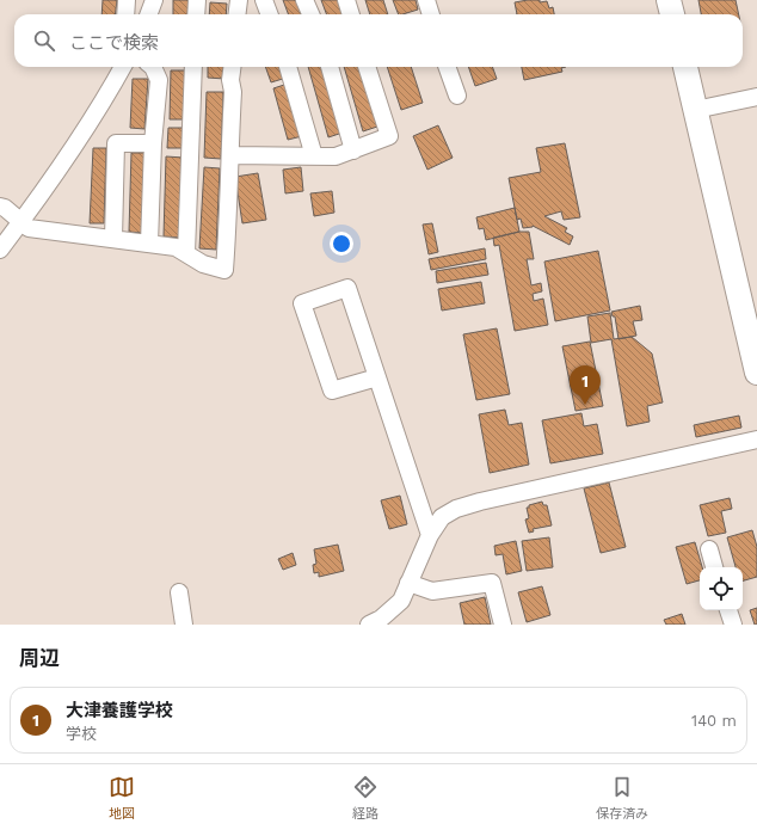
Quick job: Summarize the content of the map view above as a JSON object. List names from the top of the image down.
{
  "page": {
    "search": "ここで検索",
    "pins": "1",
    "heading": "周辺",
    "list": [
      {
        "mark": "1",
        "name": "大津養護学校",
        "note": "学校",
        "value": "140 m"
      }
    ],
    "nav": ["地図", "経路", "保存済み"]
  }
}
